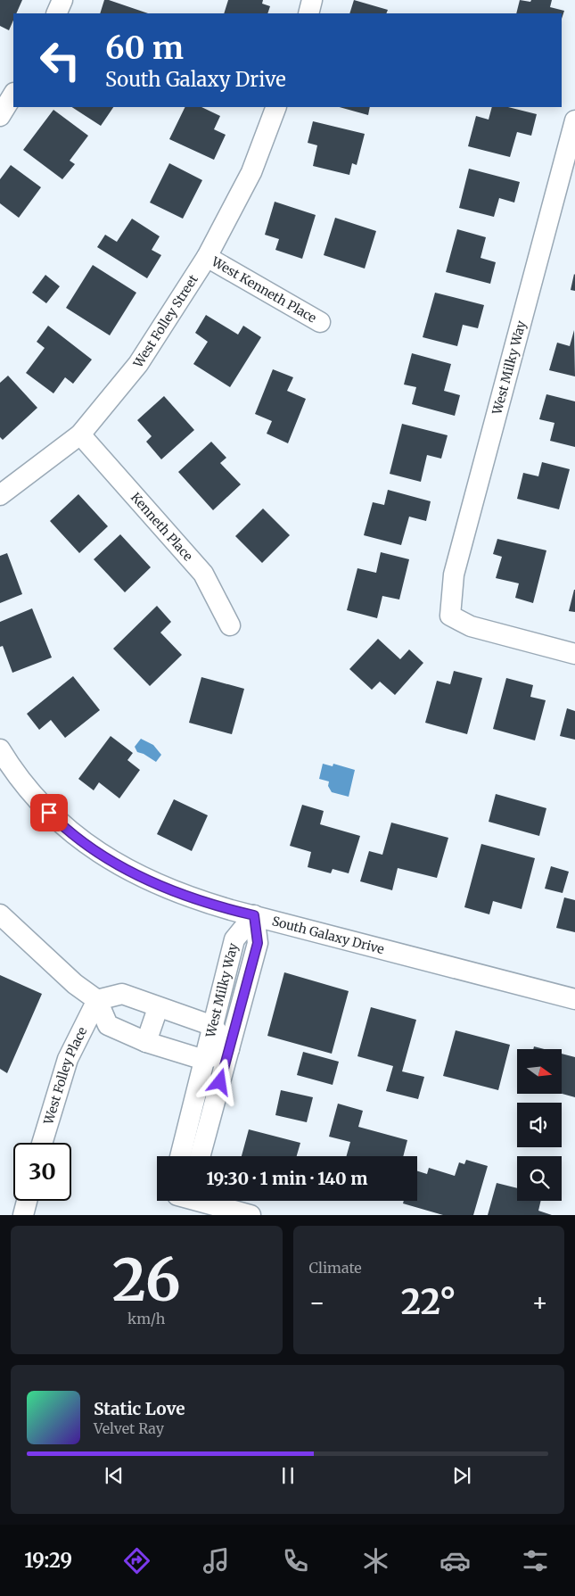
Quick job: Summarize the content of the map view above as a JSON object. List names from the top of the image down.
{
  "streets": {
    "street": [
      "West Kenneth Place",
      "West Folley Street",
      "West Milky Way",
      "Kenneth Place",
      "South Galaxy Drive",
      "West Folley Place"
    ]
  },
  "crossings": [
    ["West Kenneth Place", "West Folley Street"],
    ["West Folley Street", "Kenneth Place"],
    ["West Milky Way", "South Galaxy Drive"]
  ],
  "north": "right",
  "page": {
    "turn": ["60 m", "South Galaxy Drive"],
    "limit": "30",
    "trip": "19:30 · 1 min · 140 m",
    "tile": [
      ["26", "km/h"],
      "Climate"
    ],
    "heat": ["−", "22°", "+"],
    "song": ["Static Love", "Velvet Ray"],
    "tabs": "19:29"
  }
}
